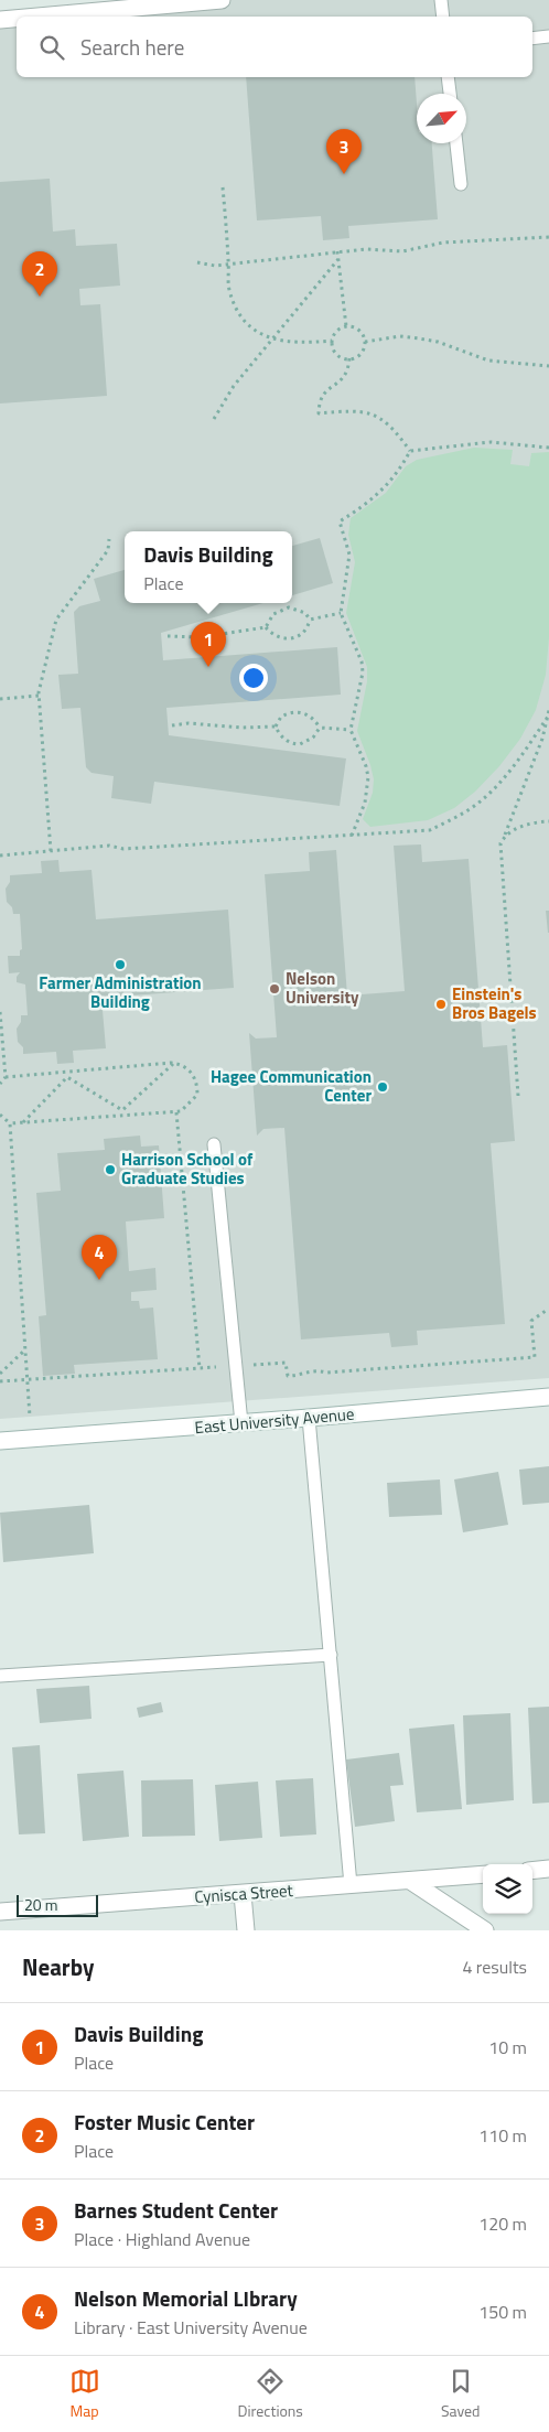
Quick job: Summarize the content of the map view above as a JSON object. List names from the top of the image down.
{
  "streets": {
    "street": ["East University Avenue", "Cynisca Street"]
  },
  "places": [
    "Farmer Administration Building",
    "Nelson University",
    "Einstein's Bros Bagels",
    "Hagee Communication Center",
    "Harrison School of Graduate Studies"
  ],
  "scale_bar": "20 m",
  "north": "top right",
  "page": {
    "search": "Search here",
    "pins": [
      "3",
      "2",
      "1",
      "4"
    ],
    "popup": ["Davis Building", "Place"],
    "scale": "20 m",
    "heading": ["Nearby", "4 results"],
    "list": [
      {
        "mark": "1",
        "name": "Davis Building",
        "note": "Place",
        "value": "10 m"
      },
      {
        "mark": "2",
        "name": "Foster Music Center",
        "note": "Place",
        "value": "110 m"
      },
      {
        "mark": "3",
        "name": "Barnes Student Center",
        "note": "Place · Highland Avenue",
        "value": "120 m"
      },
      {
        "mark": "4",
        "name": "Nelson Memorial LIbrary",
        "note": "Library · East University Avenue",
        "value": "150 m"
      }
    ],
    "nav": ["Map", "Directions", "Saved"]
  }
}
